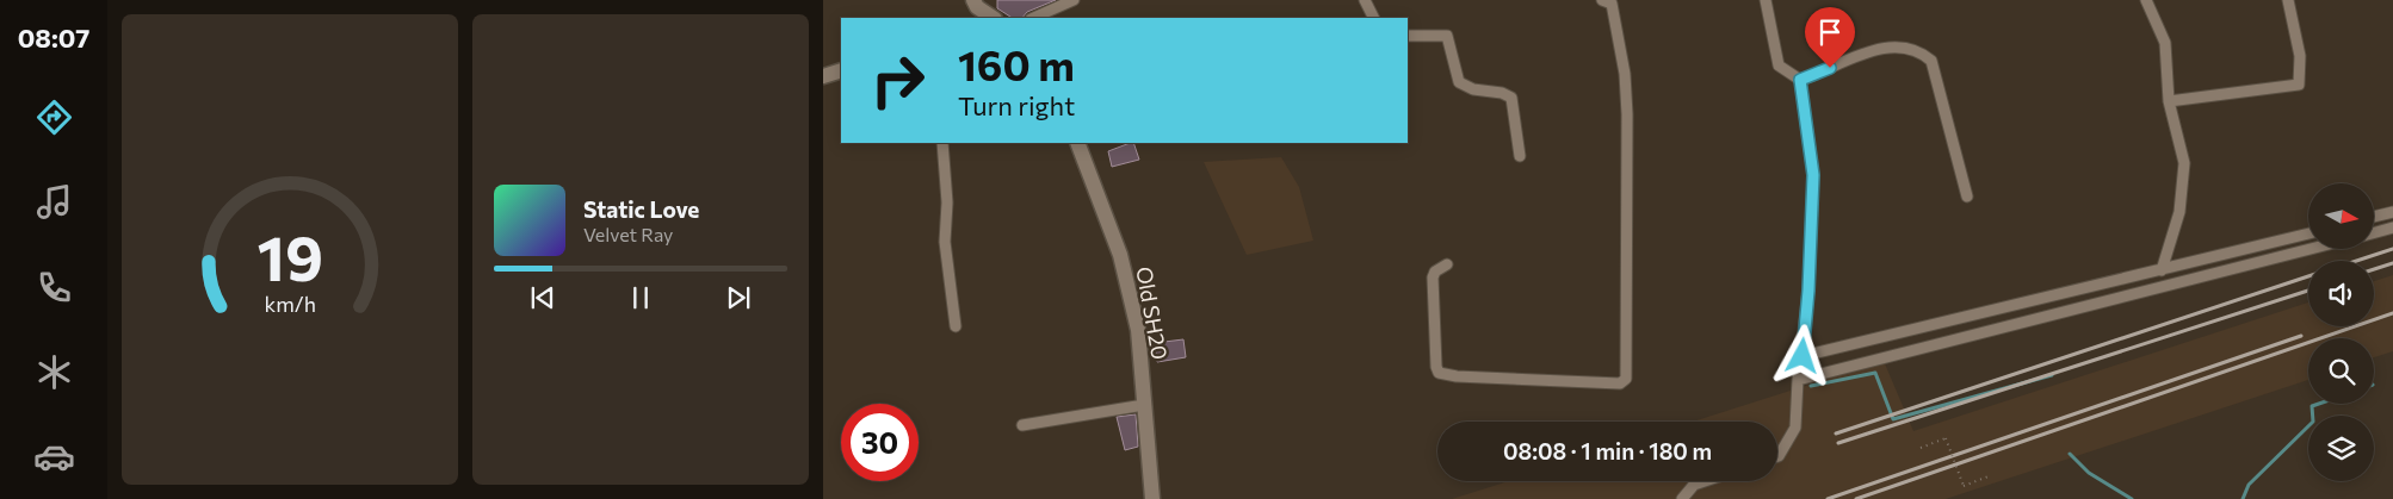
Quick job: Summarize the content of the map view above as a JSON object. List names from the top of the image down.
{
  "streets": {
    "main road": ["Old SH20"]
  },
  "north": "right",
  "page": {
    "tabs": "08:07",
    "turn": ["160 m", "Turn right"],
    "song": ["Static Love", "Velvet Ray"],
    "limit": "30",
    "trip": "08:08 · 1 min · 180 m",
    "gauge": ["19", "km/h"]
  }
}
